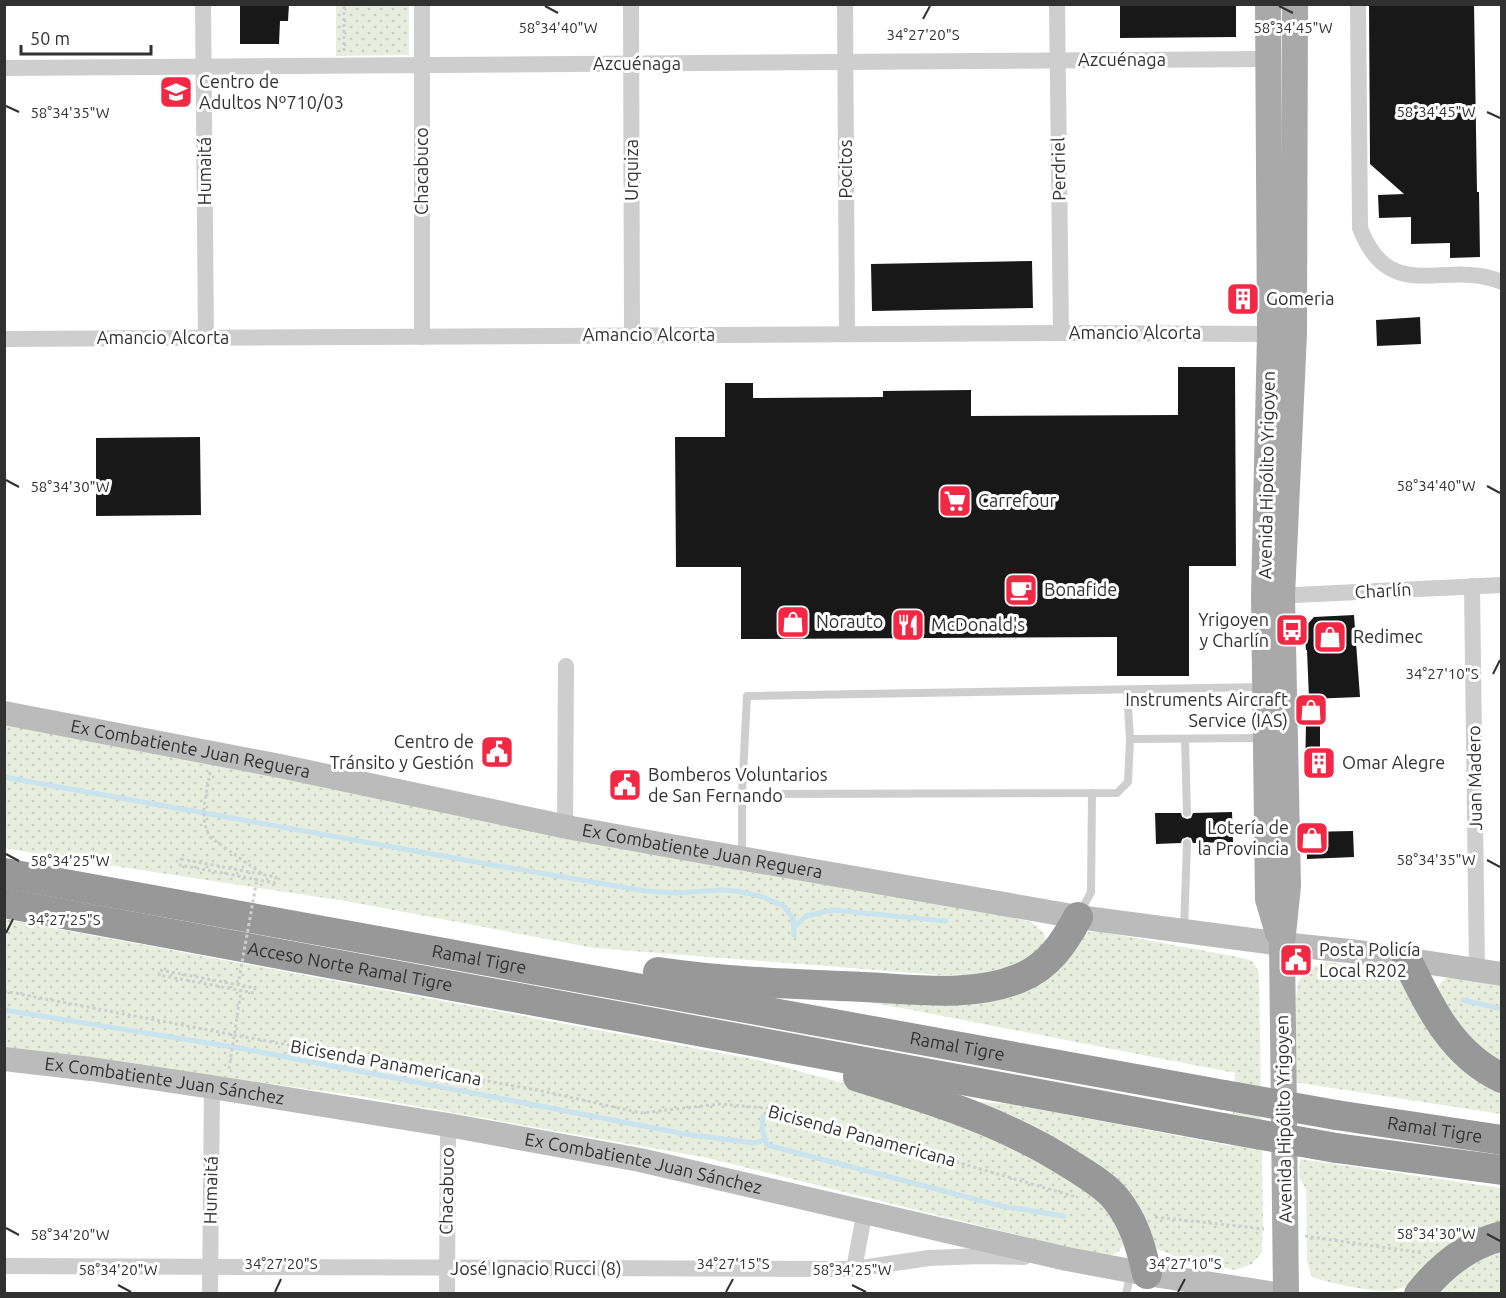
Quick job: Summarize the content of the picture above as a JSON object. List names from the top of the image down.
{
  "streets": {
    "highway": ["Ramal Tigre", "Acceso Norte Ramal Tigre"],
    "main road": ["Avenida Hipólito Yrigoyen"],
    "street": [
      "Azcuénaga",
      "Pocitos",
      "Perdriel",
      "Urquiza",
      "Humaitá",
      "Chacabuco",
      "Amancio Alcorta",
      "Charlín",
      "Ex Combatiente Juan Reguera",
      "Juan Madero",
      "Ex Combatiente Juan Sánchez",
      "José Ignacio Rucci (8)"
    ],
    "path": ["Bicisenda Panamericana"]
  },
  "crossings": [
    ["Azcuénaga", "Pocitos"],
    ["Azcuénaga", "Perdriel"],
    ["Azcuénaga", "Urquiza"],
    ["Azcuénaga", "Humaitá"],
    ["Azcuénaga", "Chacabuco"],
    ["Azcuénaga", "Avenida Hipólito Yrigoyen"],
    ["Pocitos", "Amancio Alcorta"],
    ["Perdriel", "Amancio Alcorta"],
    ["Urquiza", "Amancio Alcorta"],
    ["Humaitá", "Amancio Alcorta"],
    ["Humaitá", "Ex Combatiente Juan Sánchez"],
    ["Humaitá", "José Ignacio Rucci (8)"],
    ["Chacabuco", "Amancio Alcorta"],
    ["Chacabuco", "Ex Combatiente Juan Sánchez"],
    ["Chacabuco", "José Ignacio Rucci (8)"],
    ["Amancio Alcorta", "Avenida Hipólito Yrigoyen"],
    ["Avenida Hipólito Yrigoyen", "Charlín"],
    ["Avenida Hipólito Yrigoyen", "Ex Combatiente Juan Reguera"],
    ["Charlín", "Juan Madero"],
    ["Ex Combatiente Juan Reguera", "Juan Madero"],
    ["Ramal Tigre", "Acceso Norte Ramal Tigre"],
    ["Ex Combatiente Juan Sánchez", "José Ignacio Rucci (8)"]
  ],
  "places": {
    "school or university": ["Centro de Adultos Nº710/03"],
    "building": ["Gomeria", "Omar Alegre"],
    "supermarket": ["Carrefour"],
    "cafe": ["Bonafide"],
    "shop": [
      "Norauto",
      "Redimec",
      "Instruments Aircraft Service (IAS)",
      "Lotería de la Provincia"
    ],
    "restaurant": ["McDonald's"],
    "bus stop": ["Yrigoyen y Charlín"],
    "public building": ["Centro de Tránsito y Gestión", "Bomberos Voluntarios de San Fernando", "Posta Policía Local R202"]
  },
  "scale_bar": "50 m",
  "coordinates": [
    "58°34'40\"W",
    "58°34'45\"W",
    "34°27'20\"S",
    "58°34'35\"W",
    "58°34'30\"W",
    "34°27'10\"S",
    "58°34'25\"W",
    "34°27'25\"S",
    "58°34'20\"W",
    "34°27'15\"S"
  ]
}
